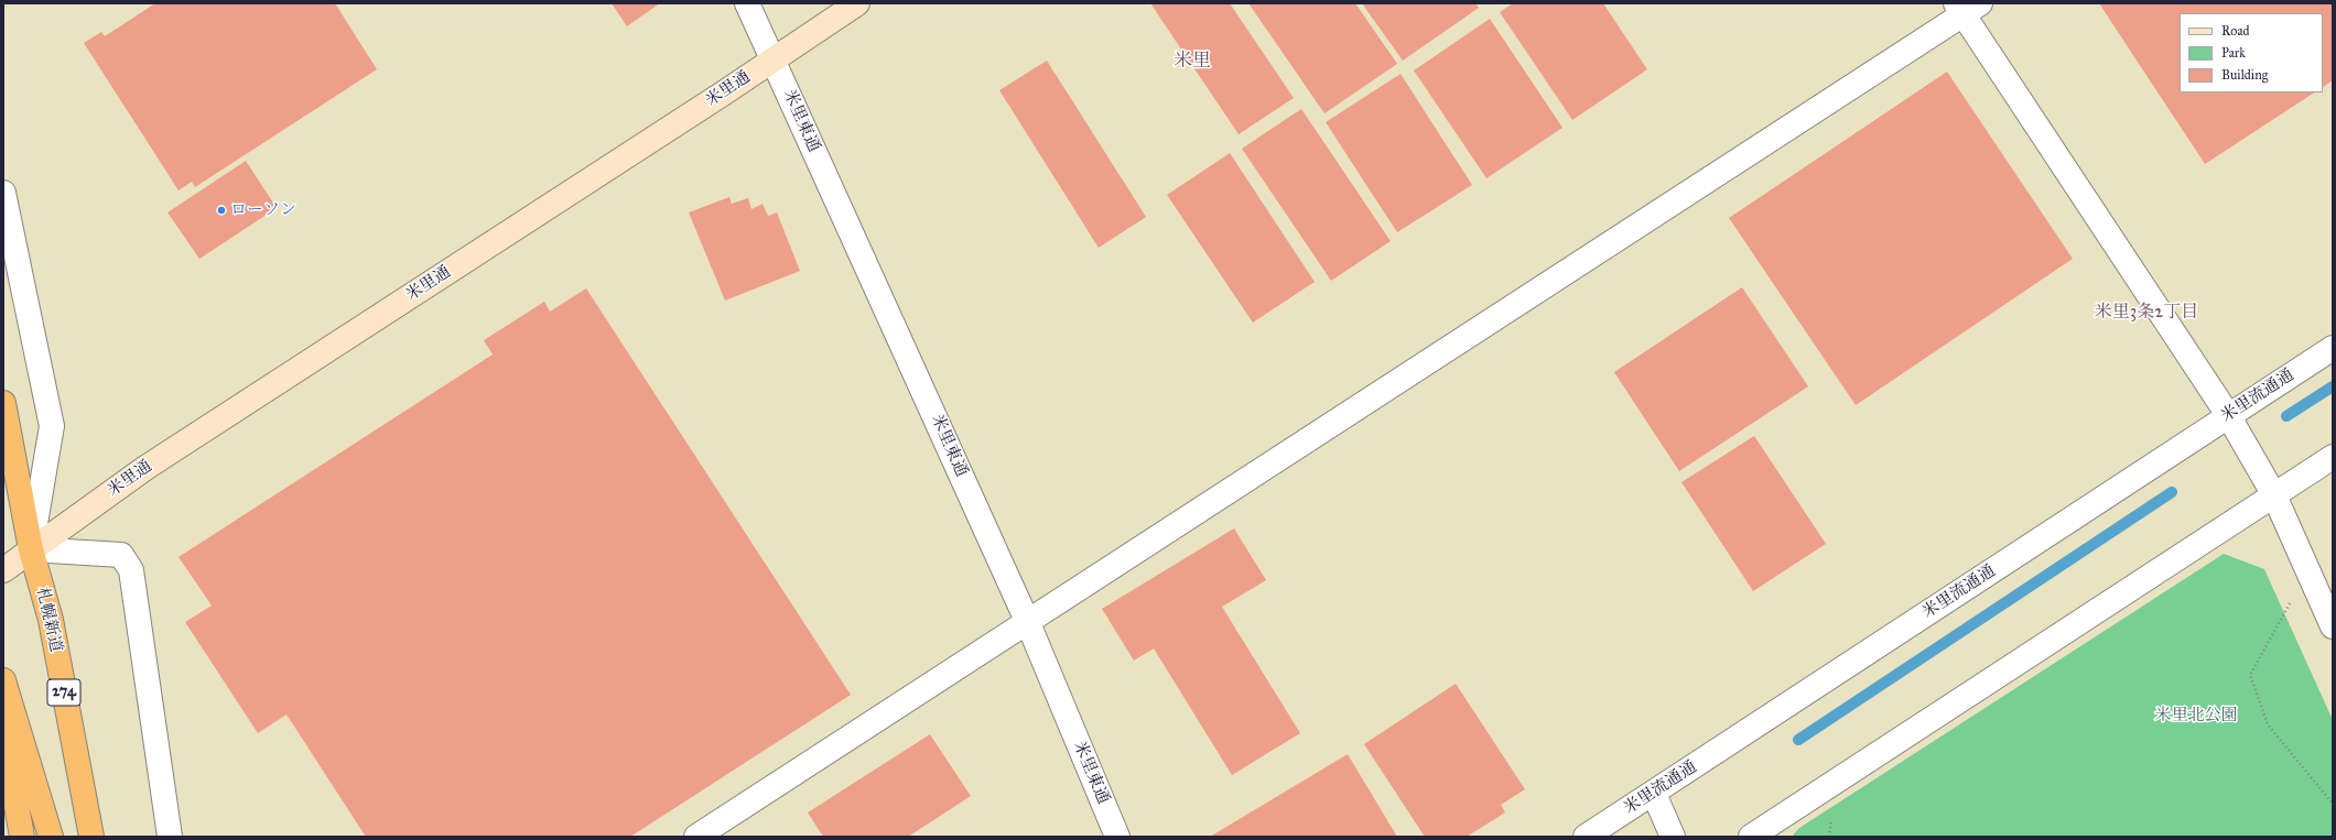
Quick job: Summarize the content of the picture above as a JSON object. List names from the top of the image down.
{
  "streets": {
    "highway": ["札幌新道", "274"],
    "street": ["米里通", "米里東通", "米里流通通"]
  },
  "crossings": [
    ["米里通", "米里東通"],
    ["米里通", "札幌新道"]
  ],
  "districts": ["米里", "米里3条2丁目"],
  "parks": ["米里北公園"],
  "places": ["ローソン"],
  "legend": ["Road", "Park", "Building"]
}
